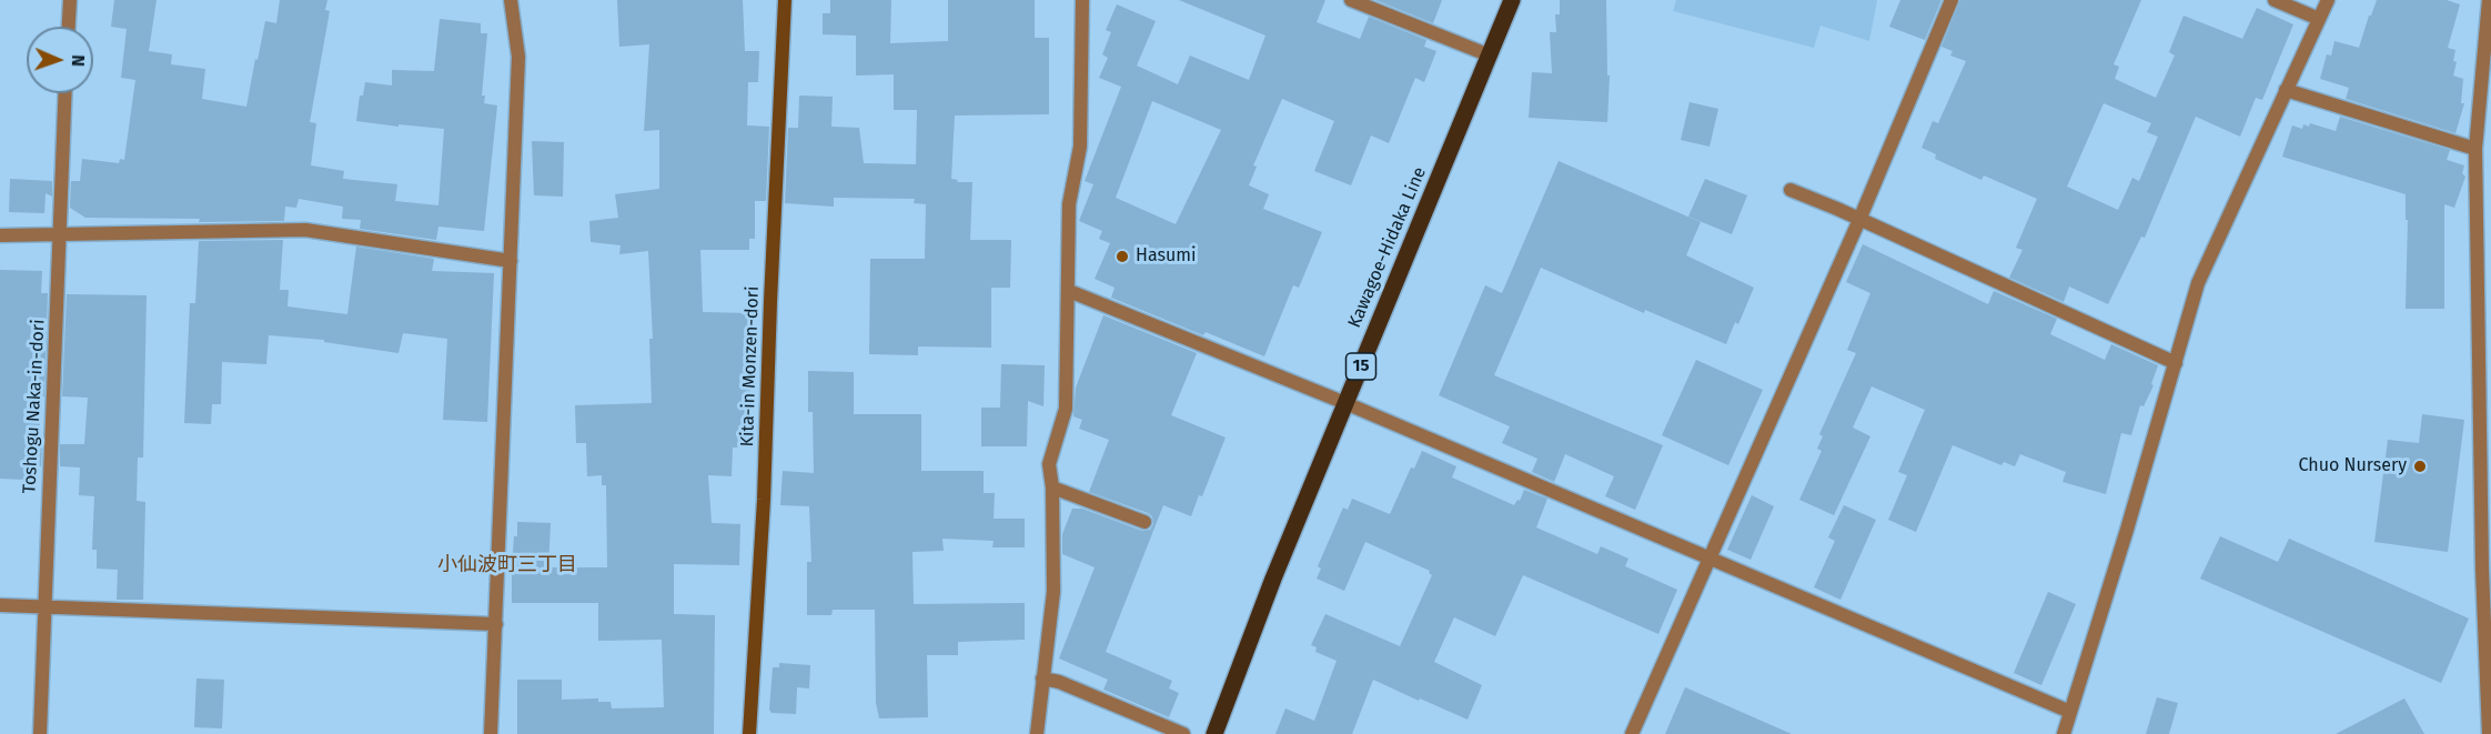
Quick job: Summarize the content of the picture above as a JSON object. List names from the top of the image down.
{
  "streets": {
    "main road": ["Kawagoe-Hidaka Line", "15"],
    "street": ["Kita-in Monzen-dori", "Toshogu Naka-in-dori"]
  },
  "districts": ["小仙波町三丁目"],
  "places": ["Hasumi", "Chuo Nursery"],
  "north": "right"
}
